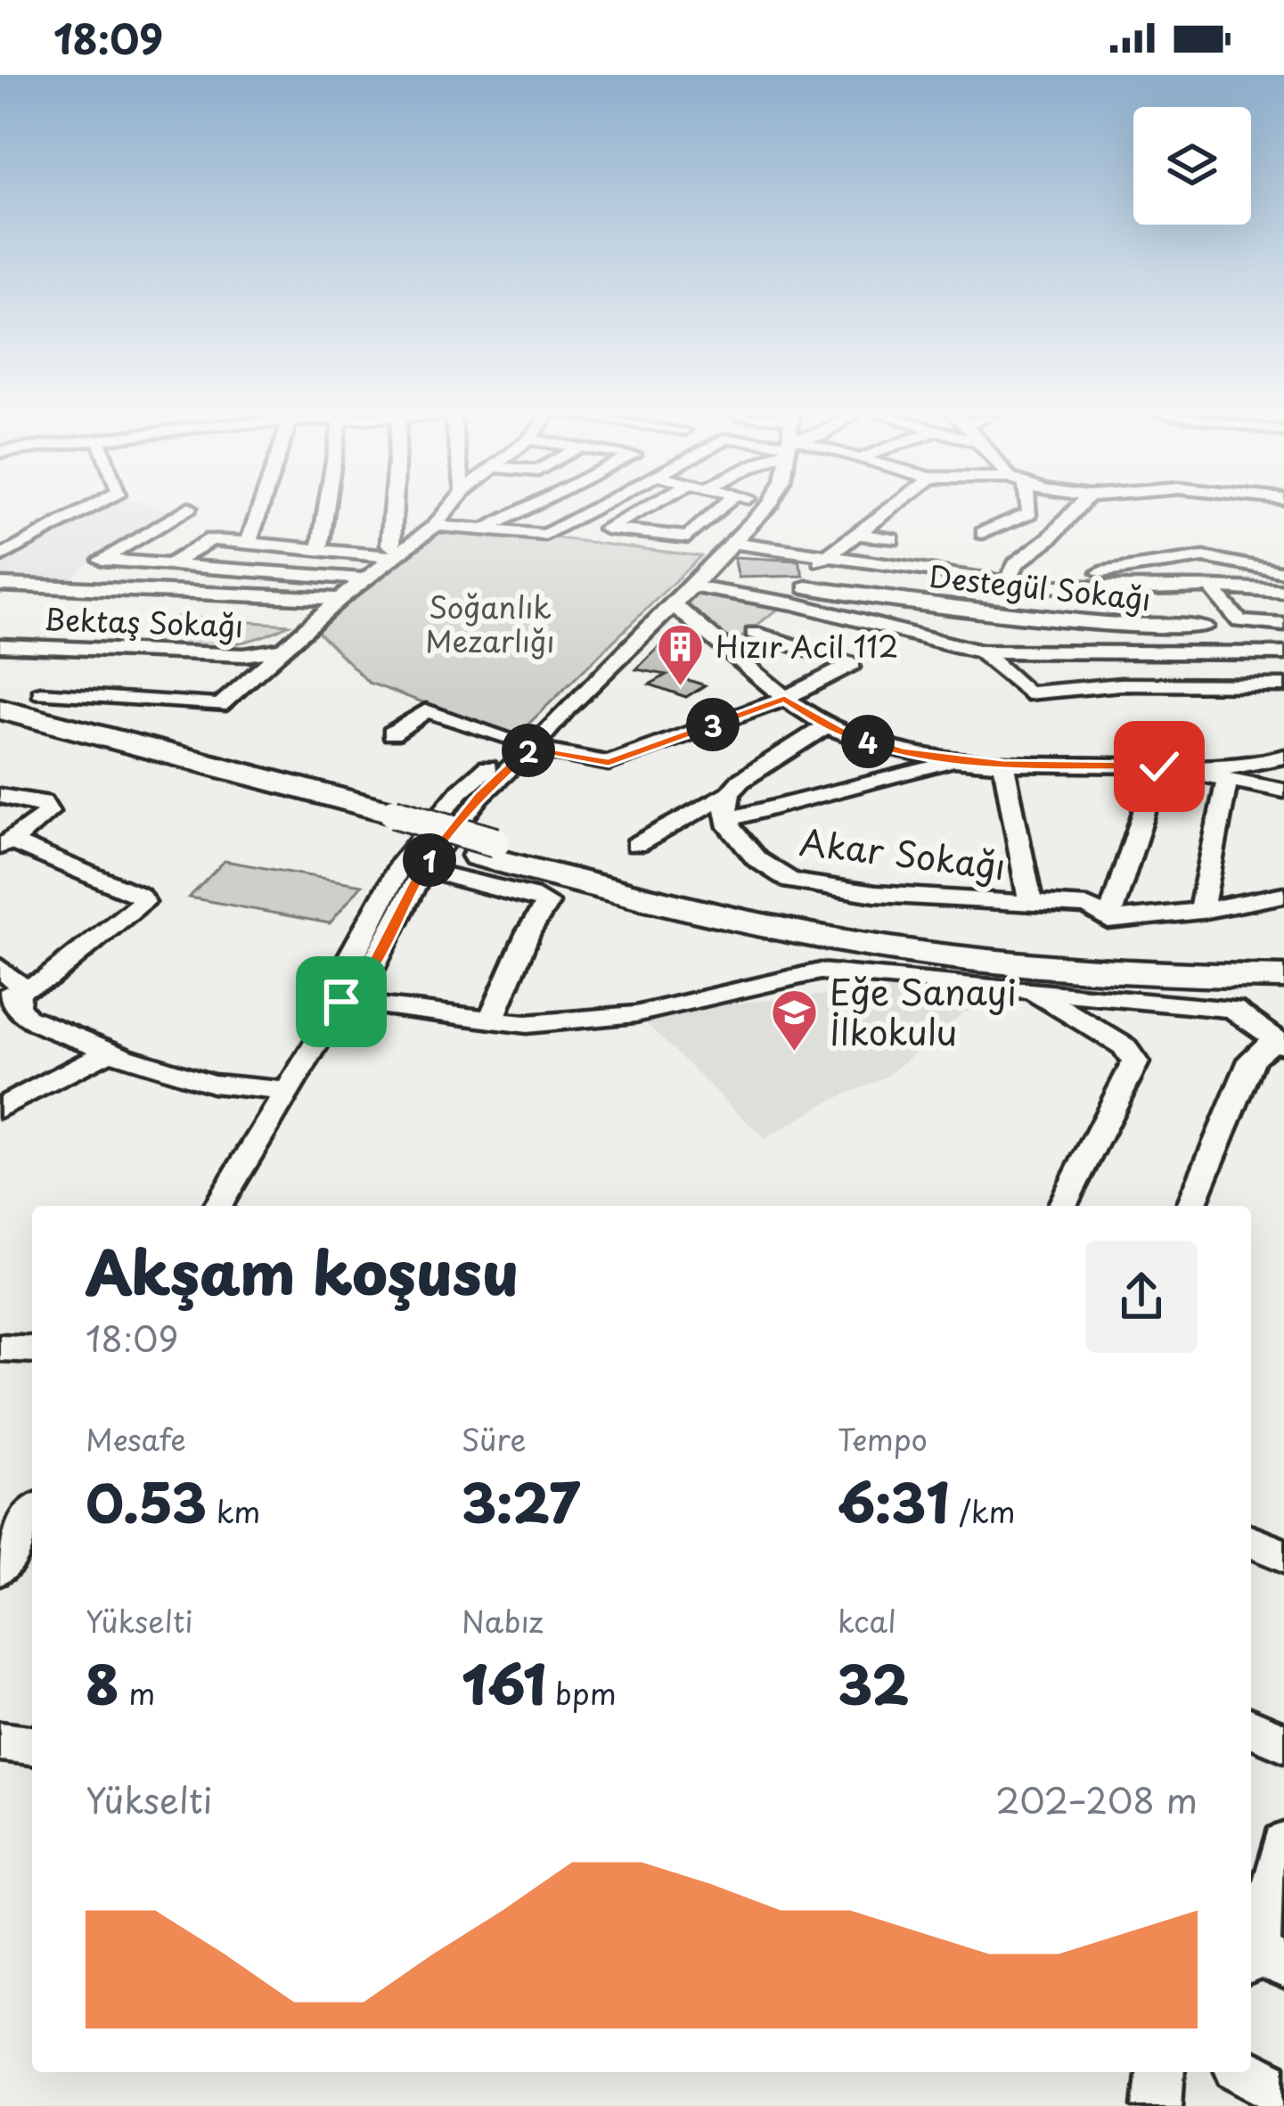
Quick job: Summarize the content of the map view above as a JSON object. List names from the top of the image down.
{
  "streets": {
    "street": ["Destegül Sokağı", "Bektaş Sokağı", "Akar Sokağı"]
  },
  "parks": ["Soğanlık Mezarlığı"],
  "places": {
    "building": ["Hızır Acil 112"],
    "school or university": ["Eğe Sanayi İlkokulu"]
  },
  "page": {
    "status": "18:09",
    "pins": [
      "3",
      "4",
      "2",
      "1"
    ],
    "heading": ["Akşam koşusu", "18:09"],
    "stats": [
      ["Mesafe", "0.53 km"],
      ["Süre", "3:27"],
      ["Tempo", "6:31 /km"],
      ["Yükselti", "8 m"],
      ["Nabız", "161 bpm"],
      ["kcal", "32"]
    ],
    "chart": ["Yükselti", "202–208 m"]
  }
}
